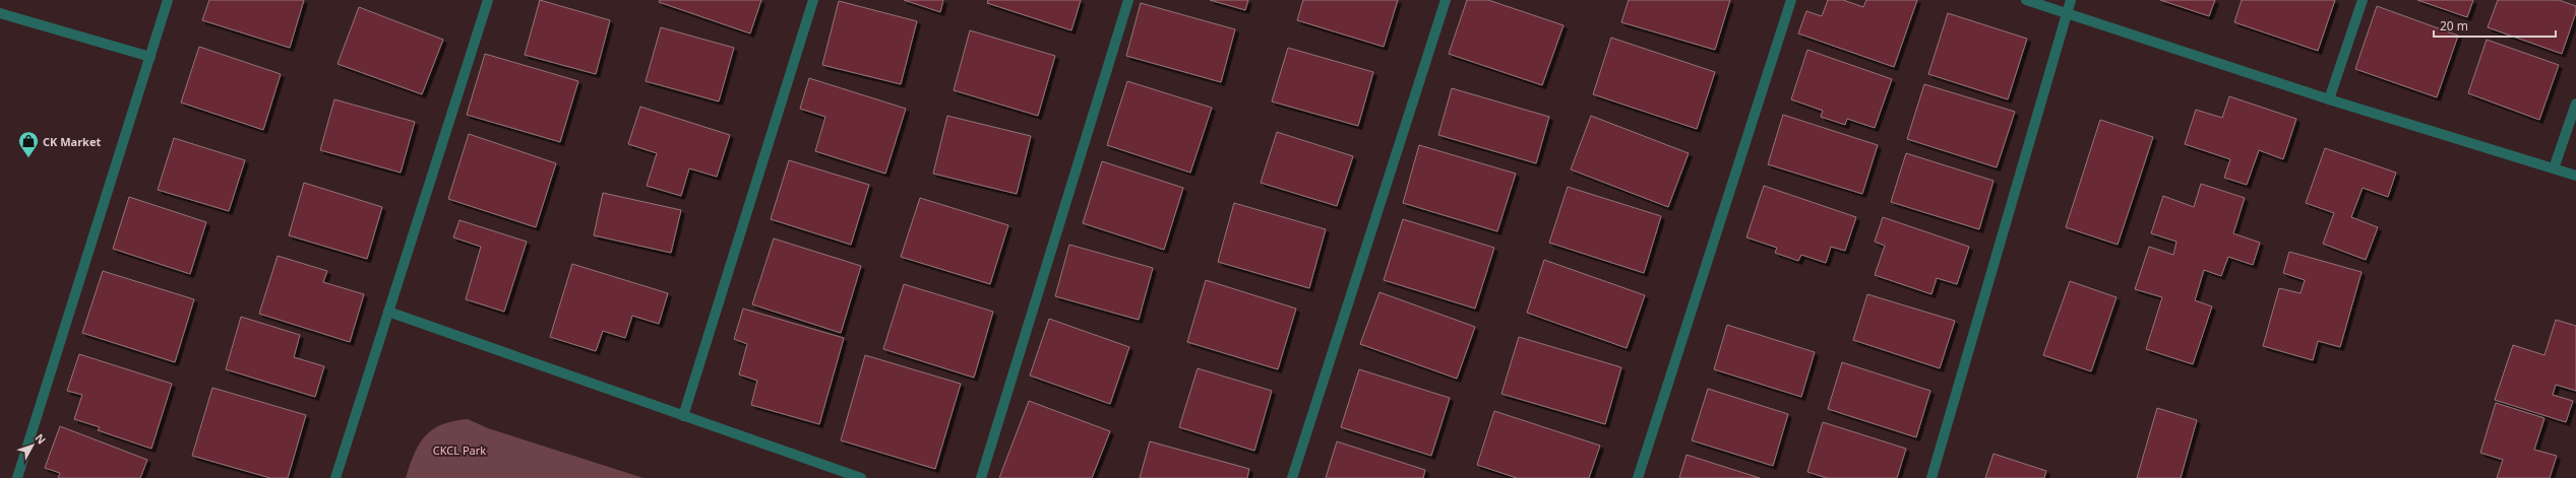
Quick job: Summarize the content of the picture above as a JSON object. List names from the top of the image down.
{
  "parks": ["CKCL Park"],
  "places": {
    "shop": ["CK Market"]
  },
  "scale_bar": "20 m",
  "north": "top right"
}
